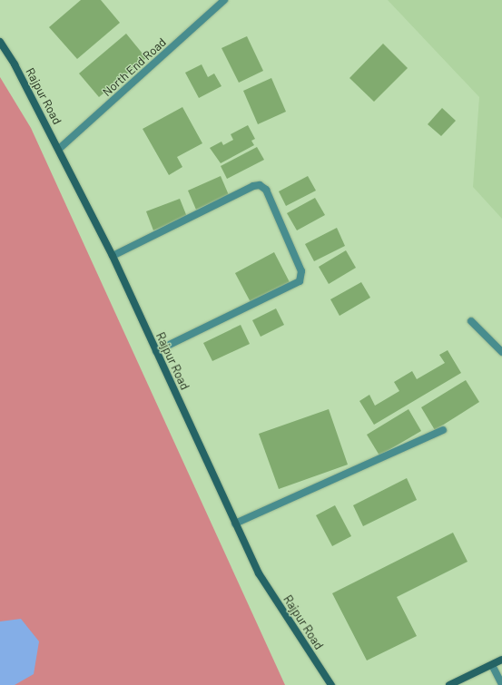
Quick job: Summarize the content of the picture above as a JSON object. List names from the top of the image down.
{
  "streets": {
    "street": ["North End Road", "Rajpur Road"]
  },
  "crossings": [
    ["North End Road", "Rajpur Road"]
  ]
}
